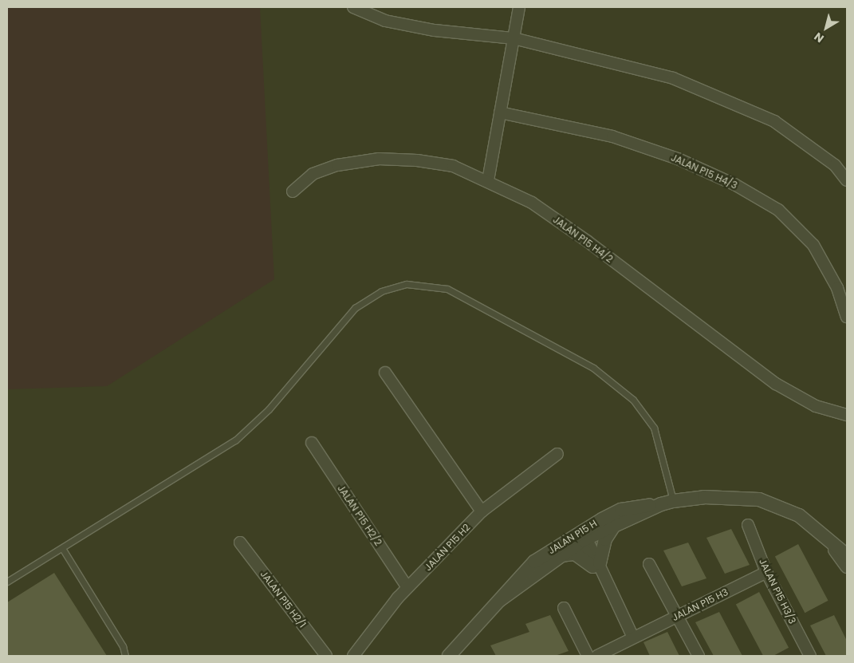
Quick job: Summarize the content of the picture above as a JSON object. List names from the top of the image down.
{
  "streets": {
    "street": [
      "JALAN P15 H4/3",
      "JALAN P15 H4/2",
      "JALAN P15 H2/2",
      "JALAN P15 H",
      "JALAN P15 H2",
      "JALAN P15 H3/3",
      "JALAN P15 H2/1",
      "JALAN P15 H3"
    ]
  },
  "crossings": [
    ["JALAN P15 H2/2", "JALAN P15 H2"],
    ["JALAN P15 H3/3", "JALAN P15 H3"]
  ],
  "north": "bottom left"
}
